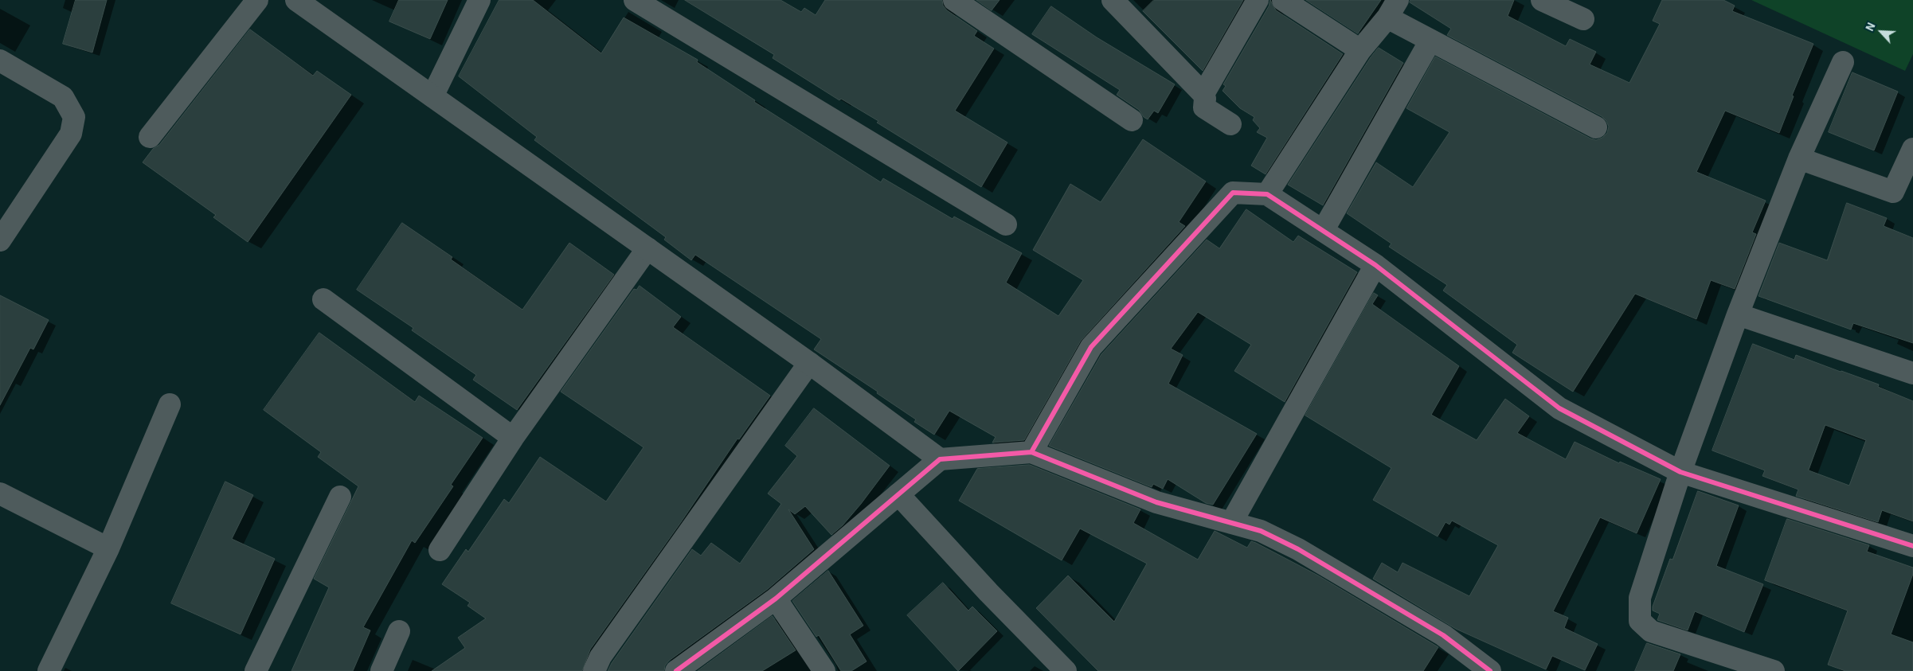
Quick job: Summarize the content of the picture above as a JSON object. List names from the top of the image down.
{
  "north": "top left"
}
